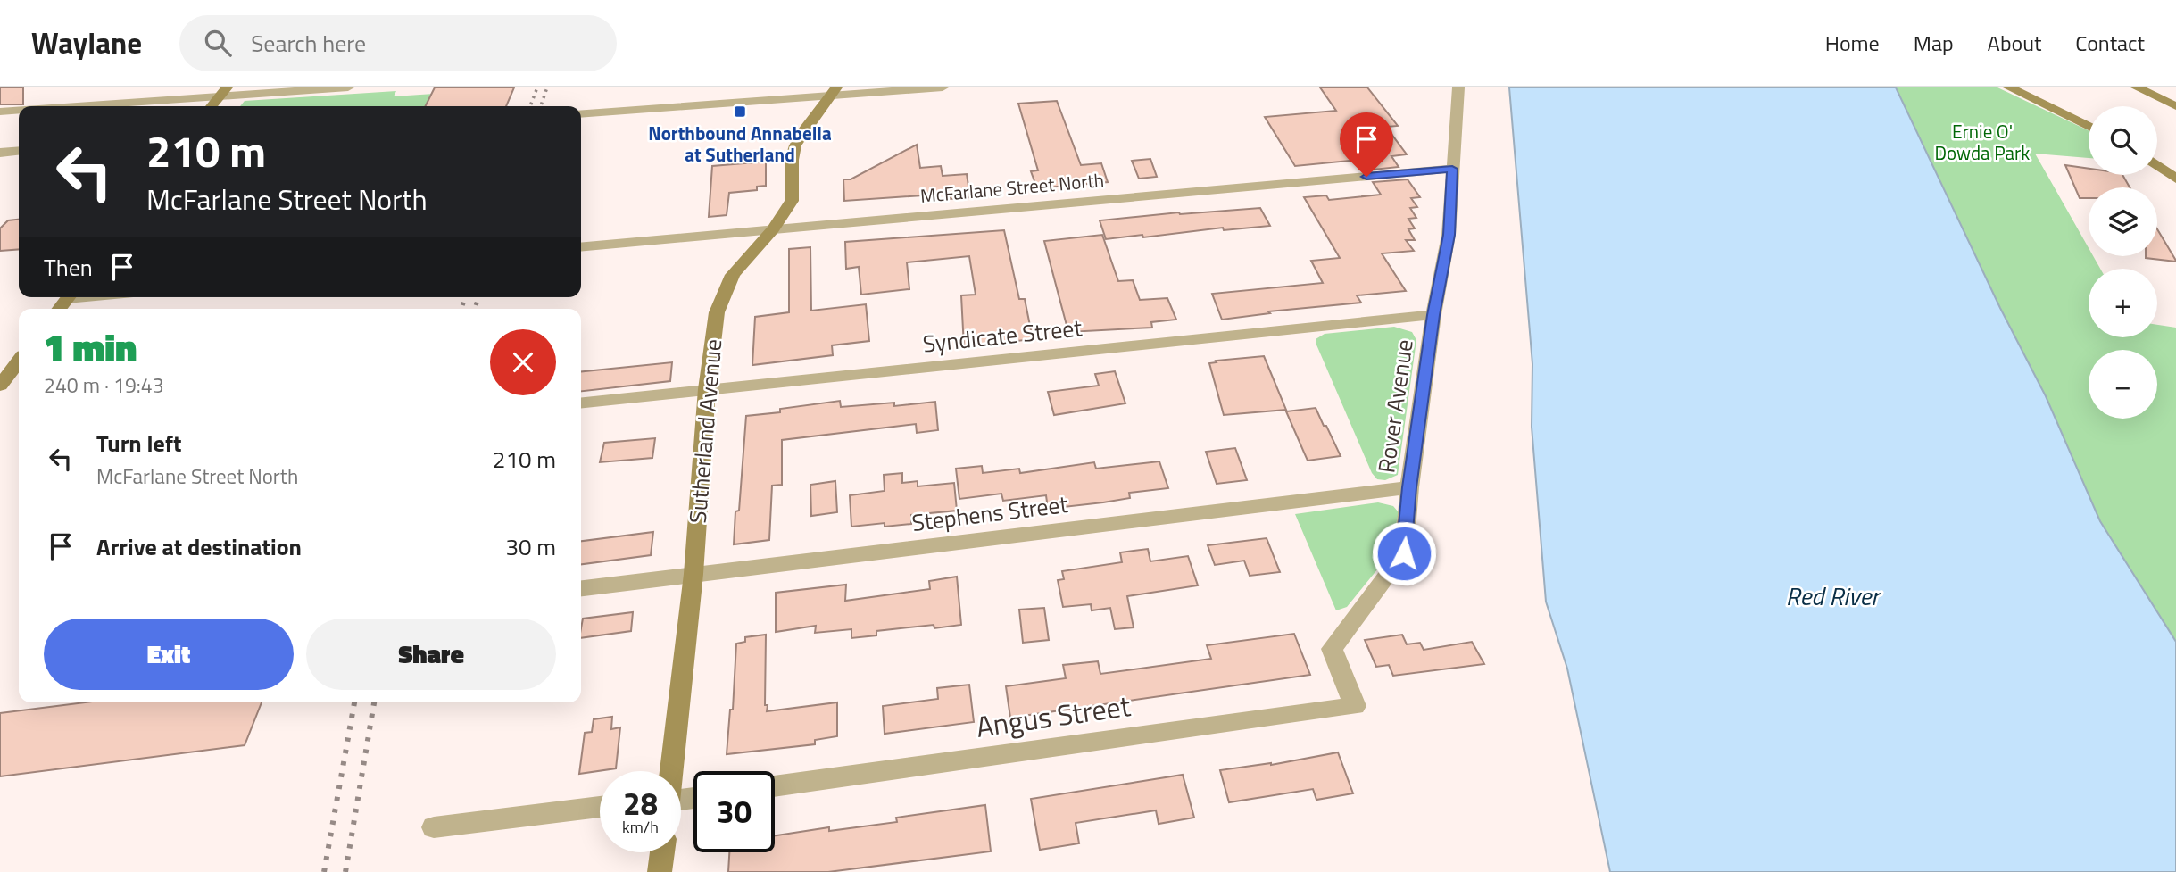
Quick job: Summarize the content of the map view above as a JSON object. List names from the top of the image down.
{
  "streets": {
    "street": [
      "McFarlane Street North",
      "Syndicate Street",
      "Rover Avenue",
      "Sutherland Avenue",
      "Stephens Street",
      "Angus Street"
    ]
  },
  "crossings": [
    ["McFarlane Street North", "Rover Avenue"],
    ["McFarlane Street North", "Sutherland Avenue"],
    ["Syndicate Street", "Rover Avenue"],
    ["Syndicate Street", "Sutherland Avenue"],
    ["Rover Avenue", "Stephens Street"],
    ["Rover Avenue", "Angus Street"],
    ["Sutherland Avenue", "Stephens Street"]
  ],
  "water": ["Red River"],
  "parks": ["Ernie O' Dowda Park"],
  "places": {
    "transit": ["Northbound Annabella at Sutherland"]
  },
  "page": {
    "header": "Waylane",
    "search": "Search here",
    "nav": [
      "Home",
      "Map",
      "About",
      "Contact"
    ],
    "map_buttons": ["+", "−"],
    "turn": ["210 m", "McFarlane Street North"],
    "then": "Then",
    "heading": ["1 min", "240 m · 19:43"],
    "list": [
      {
        "name": "Turn left",
        "note": "McFarlane Street North",
        "value": "210 m"
      },
      {
        "name": "Arrive at destination",
        "value": "30 m"
      }
    ],
    "buttons": ["Exit", "Share"],
    "speed": "28 km/h",
    "limit": "30"
  }
}
